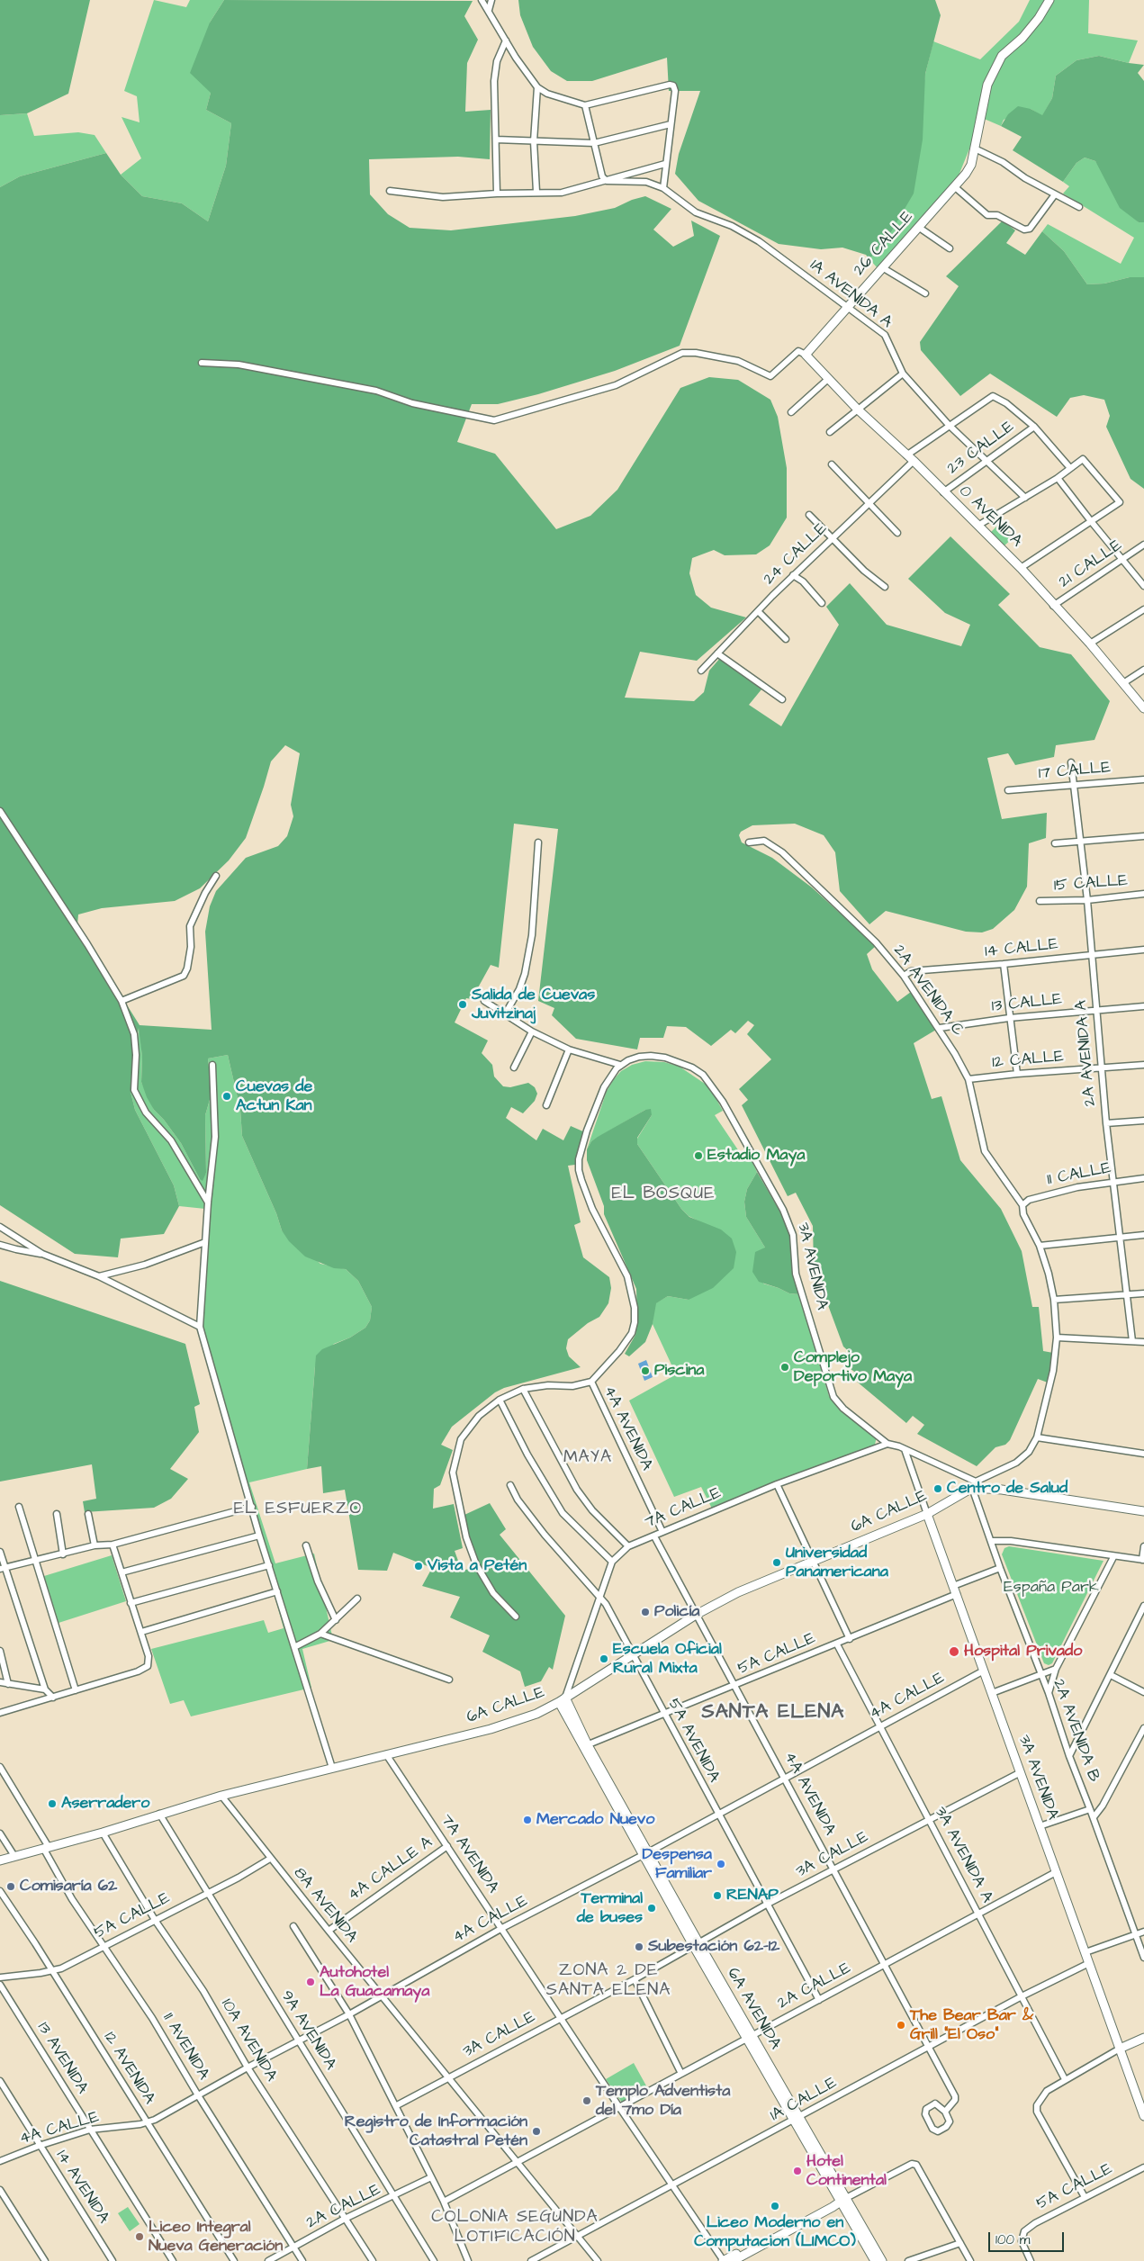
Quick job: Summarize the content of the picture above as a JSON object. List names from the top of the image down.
{
  "streets": {
    "street": [
      "26 CALLE",
      "1A AVENIDA A",
      "23 CALLE",
      "0 AVENIDA",
      "24 CALLE",
      "21 CALLE",
      "17 CALLE",
      "15 CALLE",
      "14 CALLE",
      "2A AVENIDA C",
      "13 CALLE",
      "2A AVENIDA A",
      "12 CALLE",
      "11 CALLE",
      "3A AVENIDA",
      "4A AVENIDA",
      "7A CALLE",
      "6A CALLE",
      "5A CALLE",
      "4A CALLE",
      "2A AVENIDA B",
      "5A AVENIDA",
      "7A AVENIDA",
      "3A CALLE",
      "3A AVENIDA A",
      "4A CALLE A",
      "8A AVENIDA",
      "2A CALLE",
      "6A AVENIDA",
      "9A AVENIDA",
      "10A AVENIDA",
      "11 AVENIDA",
      "13 AVENIDA",
      "12 AVENIDA",
      "1A CALLE",
      "14 AVENIDA"
    ]
  },
  "crossings": [
    ["26 CALLE", "1A AVENIDA A"],
    ["26 CALLE", "0 AVENIDA"],
    ["1A AVENIDA A", "23 CALLE"],
    ["1A AVENIDA A", "24 CALLE"],
    ["23 CALLE", "0 AVENIDA"],
    ["23 CALLE", "24 CALLE"],
    ["0 AVENIDA", "24 CALLE"],
    ["0 AVENIDA", "21 CALLE"],
    ["17 CALLE", "2A AVENIDA A"],
    ["15 CALLE", "2A AVENIDA A"],
    ["14 CALLE", "2A AVENIDA C"],
    ["14 CALLE", "2A AVENIDA A"],
    ["2A AVENIDA C", "13 CALLE"],
    ["2A AVENIDA C", "12 CALLE"],
    ["2A AVENIDA C", "11 CALLE"],
    ["2A AVENIDA C", "3A AVENIDA"],
    ["13 CALLE", "2A AVENIDA A"],
    ["2A AVENIDA A", "12 CALLE"],
    ["2A AVENIDA A", "11 CALLE"],
    ["3A AVENIDA", "4A AVENIDA"],
    ["3A AVENIDA", "7A CALLE"],
    ["3A AVENIDA", "6A CALLE"],
    ["3A AVENIDA", "5A CALLE"],
    ["3A AVENIDA", "4A CALLE"],
    ["3A AVENIDA", "3A CALLE"],
    ["3A AVENIDA", "2A CALLE"],
    ["3A AVENIDA", "1A CALLE"],
    ["4A AVENIDA", "7A CALLE"],
    ["4A AVENIDA", "6A CALLE"],
    ["4A AVENIDA", "5A CALLE"],
    ["4A AVENIDA", "4A CALLE"],
    ["4A AVENIDA", "3A CALLE"],
    ["4A AVENIDA", "2A CALLE"],
    ["4A AVENIDA", "1A CALLE"],
    ["7A CALLE", "6A CALLE"],
    ["7A CALLE", "5A AVENIDA"],
    ["7A CALLE", "6A AVENIDA"],
    ["6A CALLE", "2A AVENIDA B"],
    ["6A CALLE", "5A AVENIDA"],
    ["6A CALLE", "7A AVENIDA"],
    ["6A CALLE", "8A AVENIDA"],
    ["6A CALLE", "6A AVENIDA"],
    ["6A CALLE", "9A AVENIDA"],
    ["6A CALLE", "10A AVENIDA"],
    ["6A CALLE", "11 AVENIDA"],
    ["5A CALLE", "2A AVENIDA B"],
    ["5A CALLE", "5A AVENIDA"],
    ["5A CALLE", "3A AVENIDA A"],
    ["5A CALLE", "8A AVENIDA"],
    ["5A CALLE", "6A AVENIDA"],
    ["5A CALLE", "9A AVENIDA"],
    ["5A CALLE", "10A AVENIDA"],
    ["5A CALLE", "11 AVENIDA"],
    ["5A CALLE", "12 AVENIDA"],
    ["4A CALLE", "5A AVENIDA"],
    ["4A CALLE", "7A AVENIDA"],
    ["4A CALLE", "3A AVENIDA A"],
    ["4A CALLE", "8A AVENIDA"],
    ["4A CALLE", "6A AVENIDA"],
    ["4A CALLE", "9A AVENIDA"],
    ["4A CALLE", "10A AVENIDA"],
    ["4A CALLE", "11 AVENIDA"],
    ["4A CALLE", "13 AVENIDA"],
    ["4A CALLE", "12 AVENIDA"],
    ["4A CALLE", "14 AVENIDA"],
    ["5A AVENIDA", "3A CALLE"],
    ["5A AVENIDA", "2A CALLE"],
    ["7A AVENIDA", "3A CALLE"],
    ["7A AVENIDA", "4A CALLE A"],
    ["7A AVENIDA", "2A CALLE"],
    ["7A AVENIDA", "1A CALLE"],
    ["3A CALLE", "3A AVENIDA A"],
    ["3A CALLE", "8A AVENIDA"],
    ["3A CALLE", "6A AVENIDA"],
    ["3A AVENIDA A", "2A CALLE"],
    ["3A AVENIDA A", "1A CALLE"],
    ["4A CALLE A", "8A AVENIDA"],
    ["8A AVENIDA", "2A CALLE"],
    ["8A AVENIDA", "1A CALLE"],
    ["2A CALLE", "6A AVENIDA"],
    ["2A CALLE", "9A AVENIDA"],
    ["2A CALLE", "10A AVENIDA"],
    ["2A CALLE", "11 AVENIDA"],
    ["6A AVENIDA", "1A CALLE"]
  ],
  "districts": [
    "EL BOSQUE",
    "MAYA",
    "EL ESFUERZO",
    "SANTA ELENA",
    "ZONA 2 DE SANTA ELENA",
    "COLONIA SEGUNDA LOTIFICACIÓN"
  ],
  "parks": ["España Park"],
  "places": [
    "Salida de Cuevas Juvitzinaj",
    "Cuevas de Actun Kan",
    "Estadio Maya",
    "Complejo Deportivo Maya",
    "Piscina",
    "Centro de Salud",
    "Universidad Panamericana",
    "Vista a Petén",
    "Policía",
    "Hospital Privado",
    "Escuela Oficial Rural Mixta",
    "Aserradero",
    "Mercado Nuevo",
    "Despensa Familiar",
    "Comisaría 62",
    "RENAP",
    "Terminal de buses",
    "Subestación 62-12",
    "Autohotel La Guacamaya",
    "The Bear Bar & Grill \"El Oso\"",
    "Templo Adventista del 7mo Día",
    "Registro de Información Catastral Petén",
    "Hotel Continental",
    "Liceo Moderno en Computacion (LIMCO)",
    "Liceo Integral Nueva Generación"
  ],
  "scale_bar": "100 m"
}
